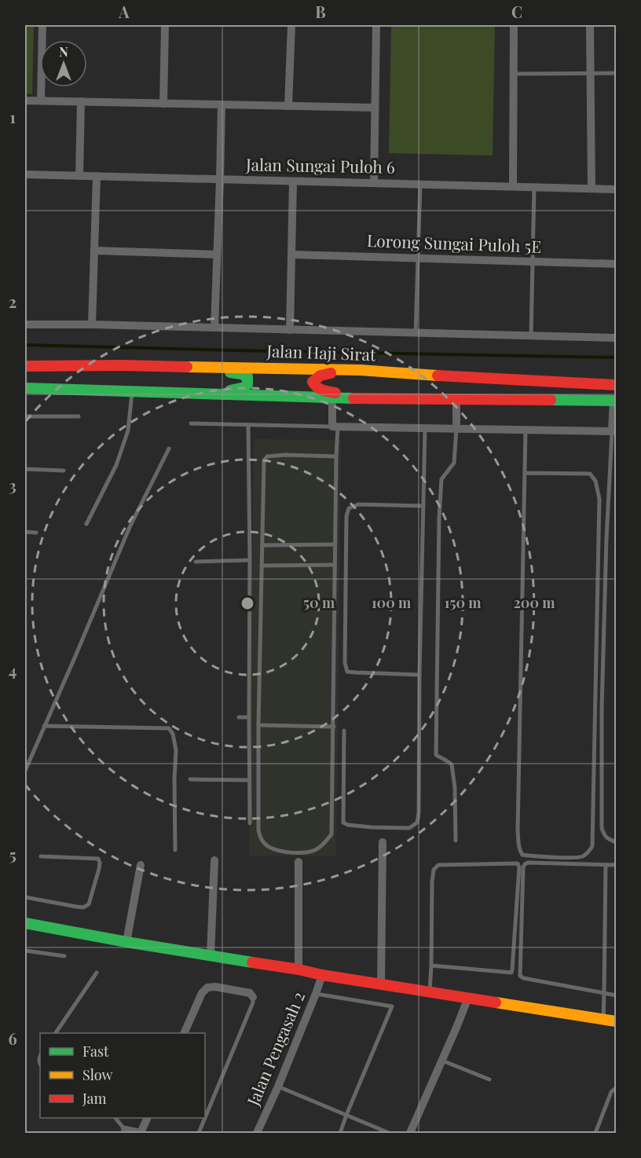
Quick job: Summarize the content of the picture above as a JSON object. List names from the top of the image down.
{
  "streets": {
    "main road": ["Jalan Haji Sirat"],
    "street": ["Jalan Sungai Puloh 6", "Lorong Sungai Puloh 5E", "Jalan Pengasah 2"]
  },
  "legend": ["Fast", "Slow", "Jam"],
  "north": "top",
  "grid": {
    "columns": ["A", "B", "C"],
    "rows": [
      "1",
      "2",
      "3",
      "4",
      "5",
      "6"
    ]
  },
  "rings": [
    "50 m",
    "100 m",
    "150 m",
    "200 m"
  ]
}
